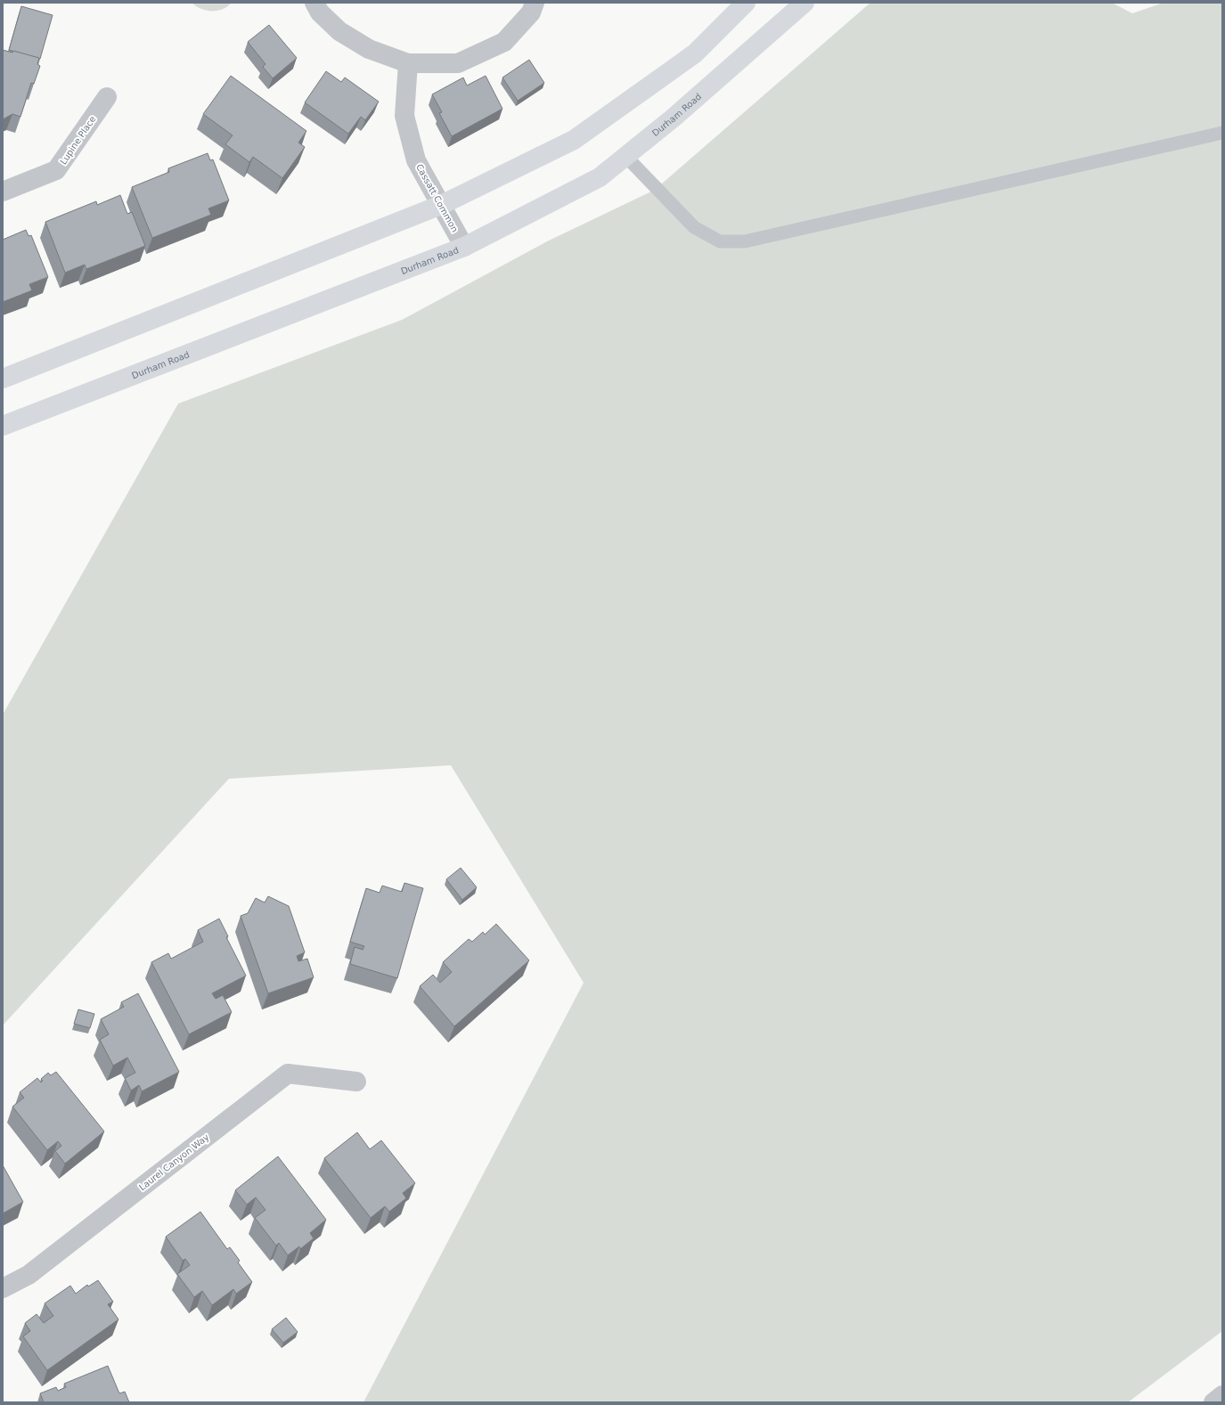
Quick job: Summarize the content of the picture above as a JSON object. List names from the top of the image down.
{
  "streets": {
    "main road": ["Durham Road"],
    "street": ["Lupine Place", "Cassatt Common", "Laurel Canyon Way"]
  },
  "crossings": [
    ["Durham Road", "Cassatt Common"]
  ]
}
